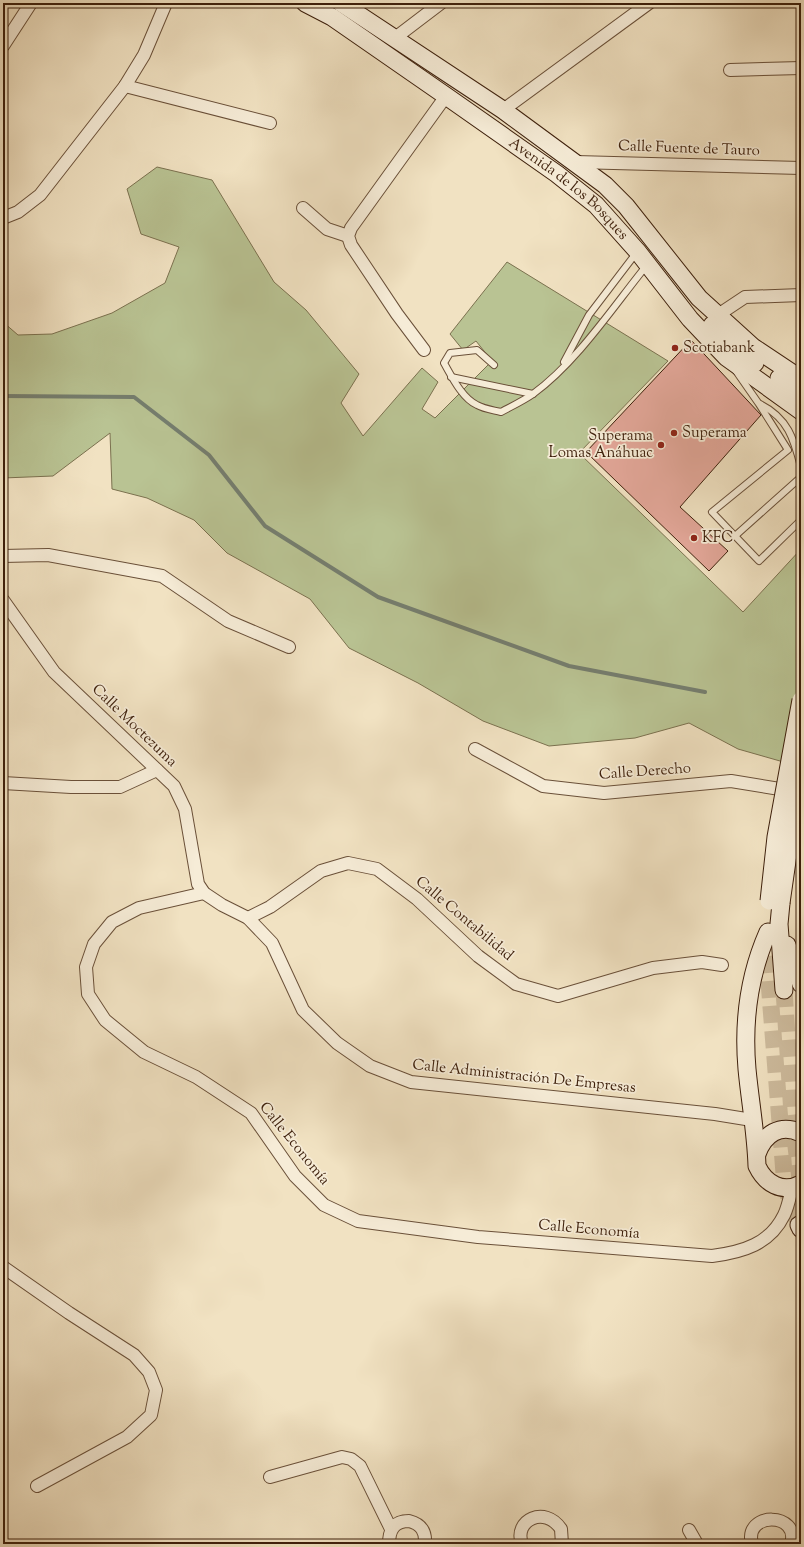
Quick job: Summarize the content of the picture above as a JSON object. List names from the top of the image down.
{
  "streets": {
    "main road": ["Avenida de los Bosques"],
    "street": [
      "Calle Fuente de Tauro",
      "Calle Moctezuma",
      "Calle Derecho",
      "Calle Contabilidad",
      "Calle Administración De Empresas",
      "Calle Economía"
    ]
  },
  "crossings": [
    ["Calle Fuente de Tauro", "Avenida de los Bosques"],
    ["Calle Moctezuma", "Calle Economía"],
    ["Calle Contabilidad", "Calle Administración De Empresas"]
  ],
  "places": [
    "Scotiabank",
    "Superama",
    "Superama Lomas Anáhuac",
    "KFC"
  ]
}
